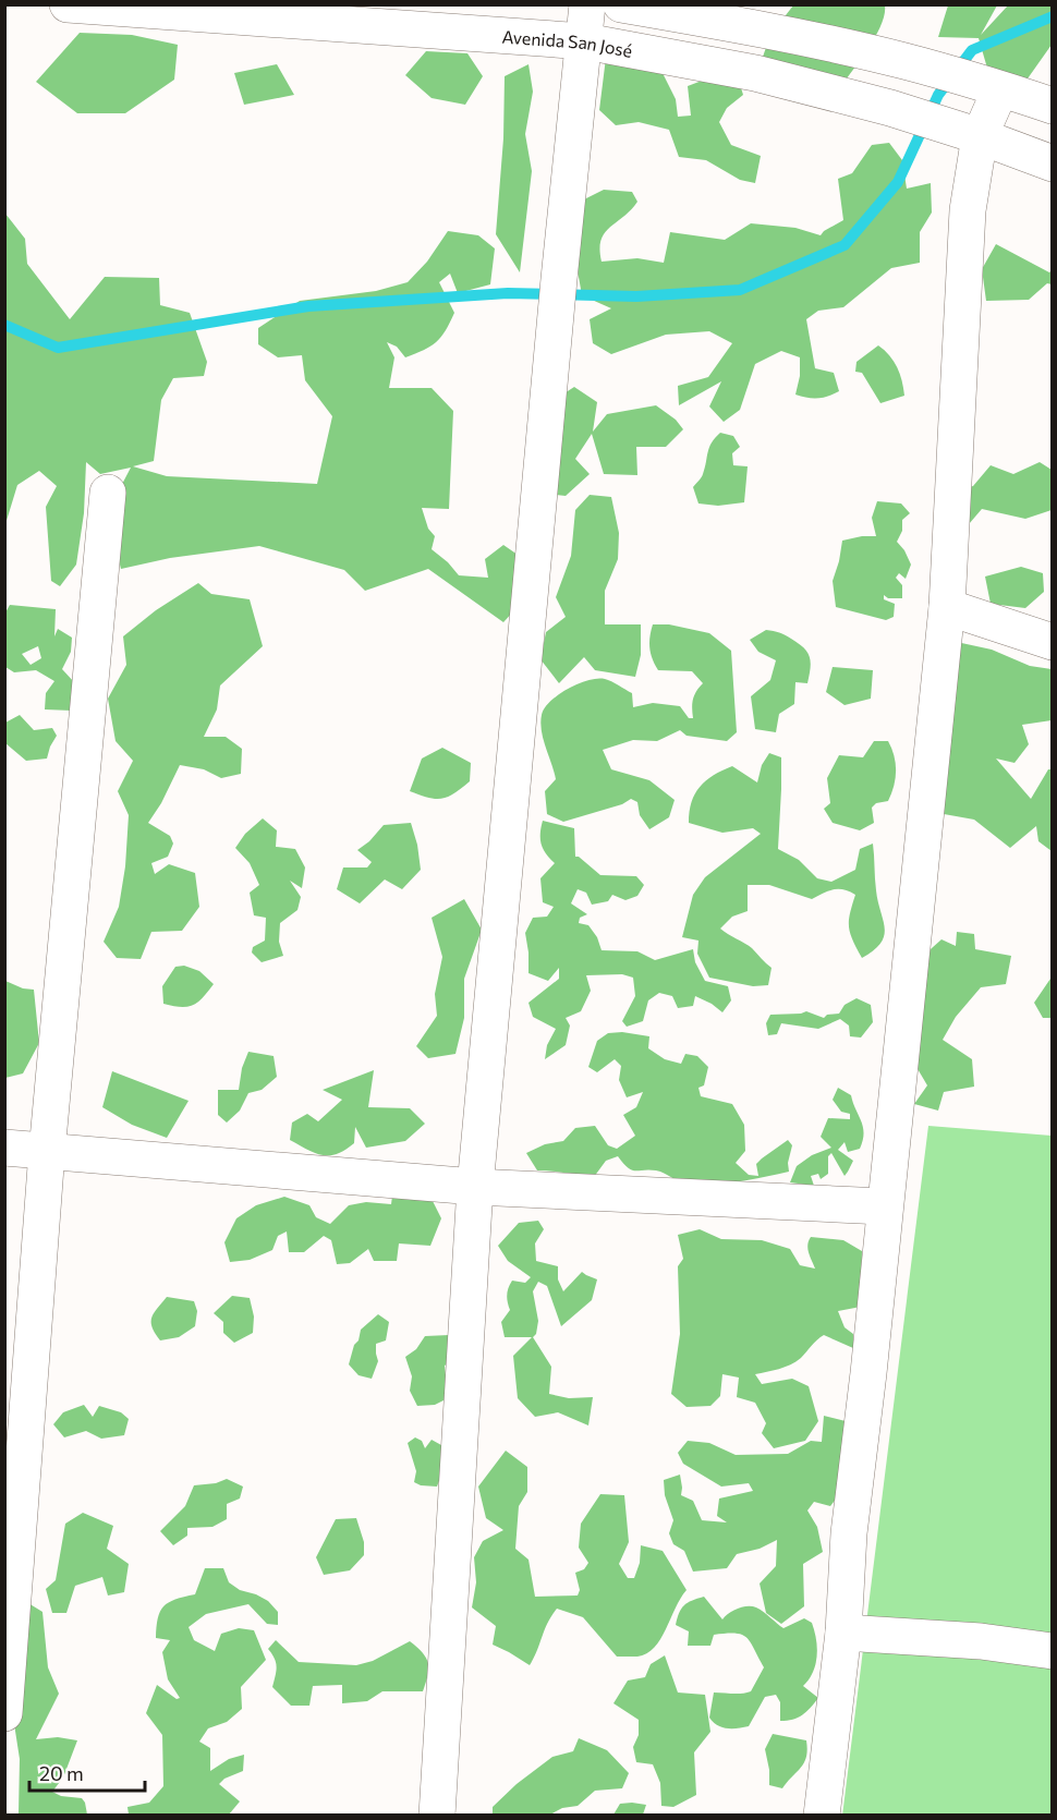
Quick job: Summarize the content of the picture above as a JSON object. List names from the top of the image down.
{
  "streets": {
    "street": ["Avenida San José"]
  },
  "scale_bar": "20 m"
}
